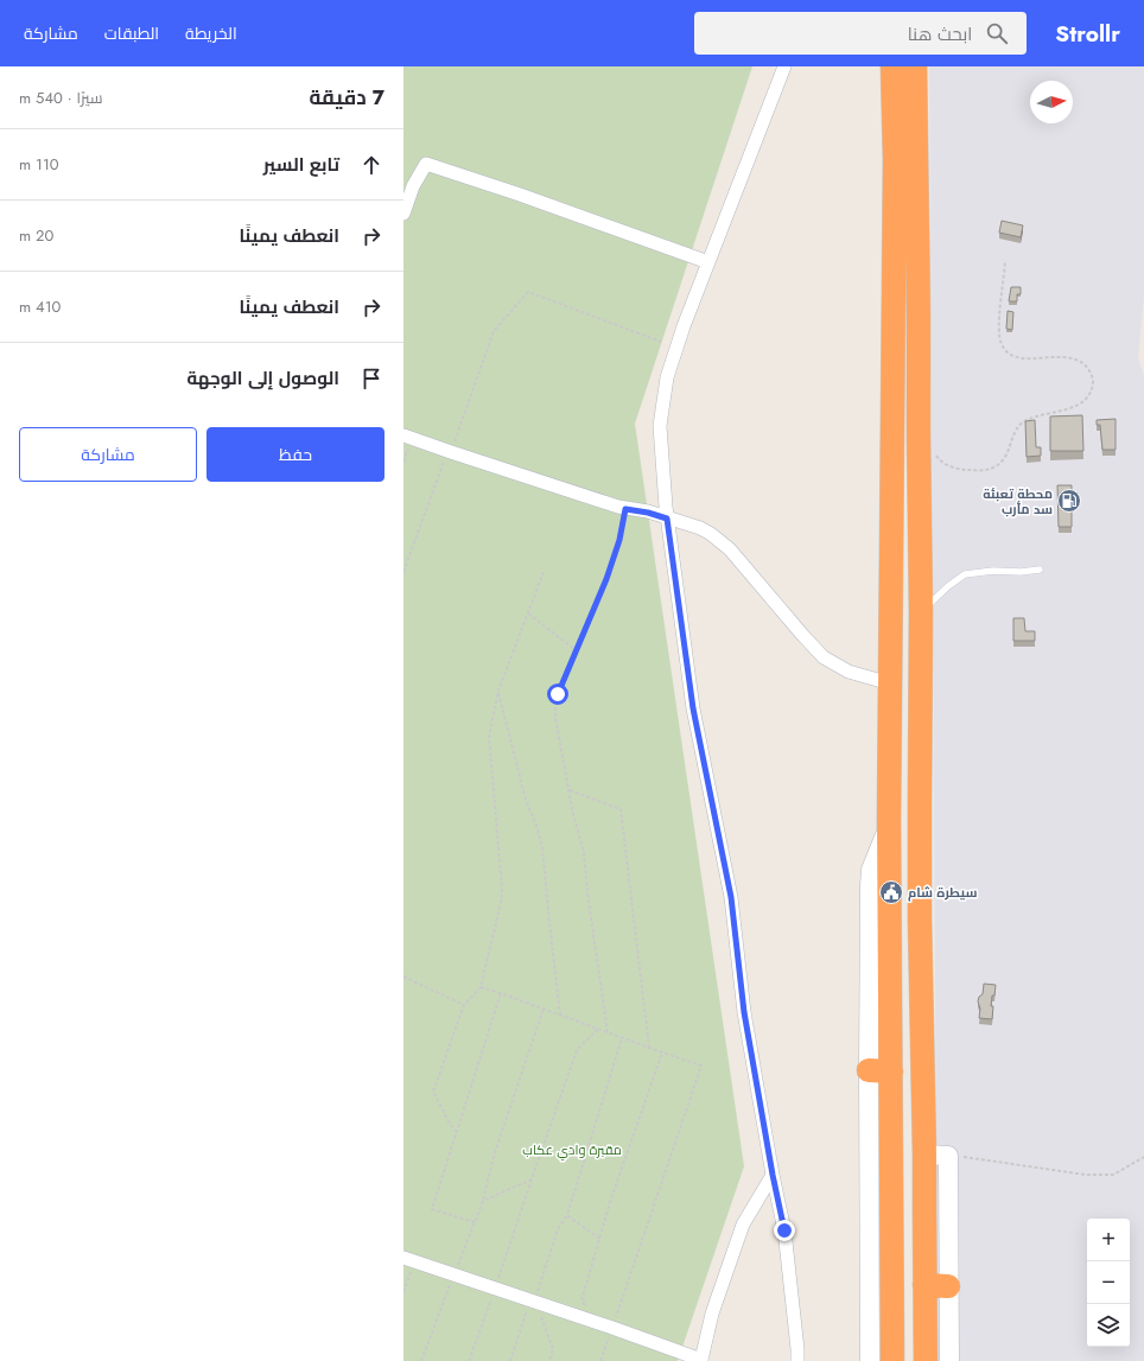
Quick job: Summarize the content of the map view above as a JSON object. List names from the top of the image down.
{
  "parks": ["مقبرة وادي عكاب"],
  "places": {
    "fuel station": ["محطة تعبئة سد مأرب"],
    "public building": ["سيطرة شام"]
  },
  "north": "right",
  "page": {
    "header": "Strollr",
    "search": "ابحث هنا",
    "nav": ["الخريطة", "الطبقات", "مشاركة"],
    "heading": ["7 دقيقة", "سيرًا · 540 m"],
    "list": [
      ["تابع السير", "110 m"],
      ["انعطف يمينًا", "20 m"],
      ["انعطف يمينًا", "410 m"],
      "الوصول إلى الوجهة"
    ],
    "buttons": ["حفظ", "مشاركة"],
    "map_buttons": ["+", "−"]
  }
}
